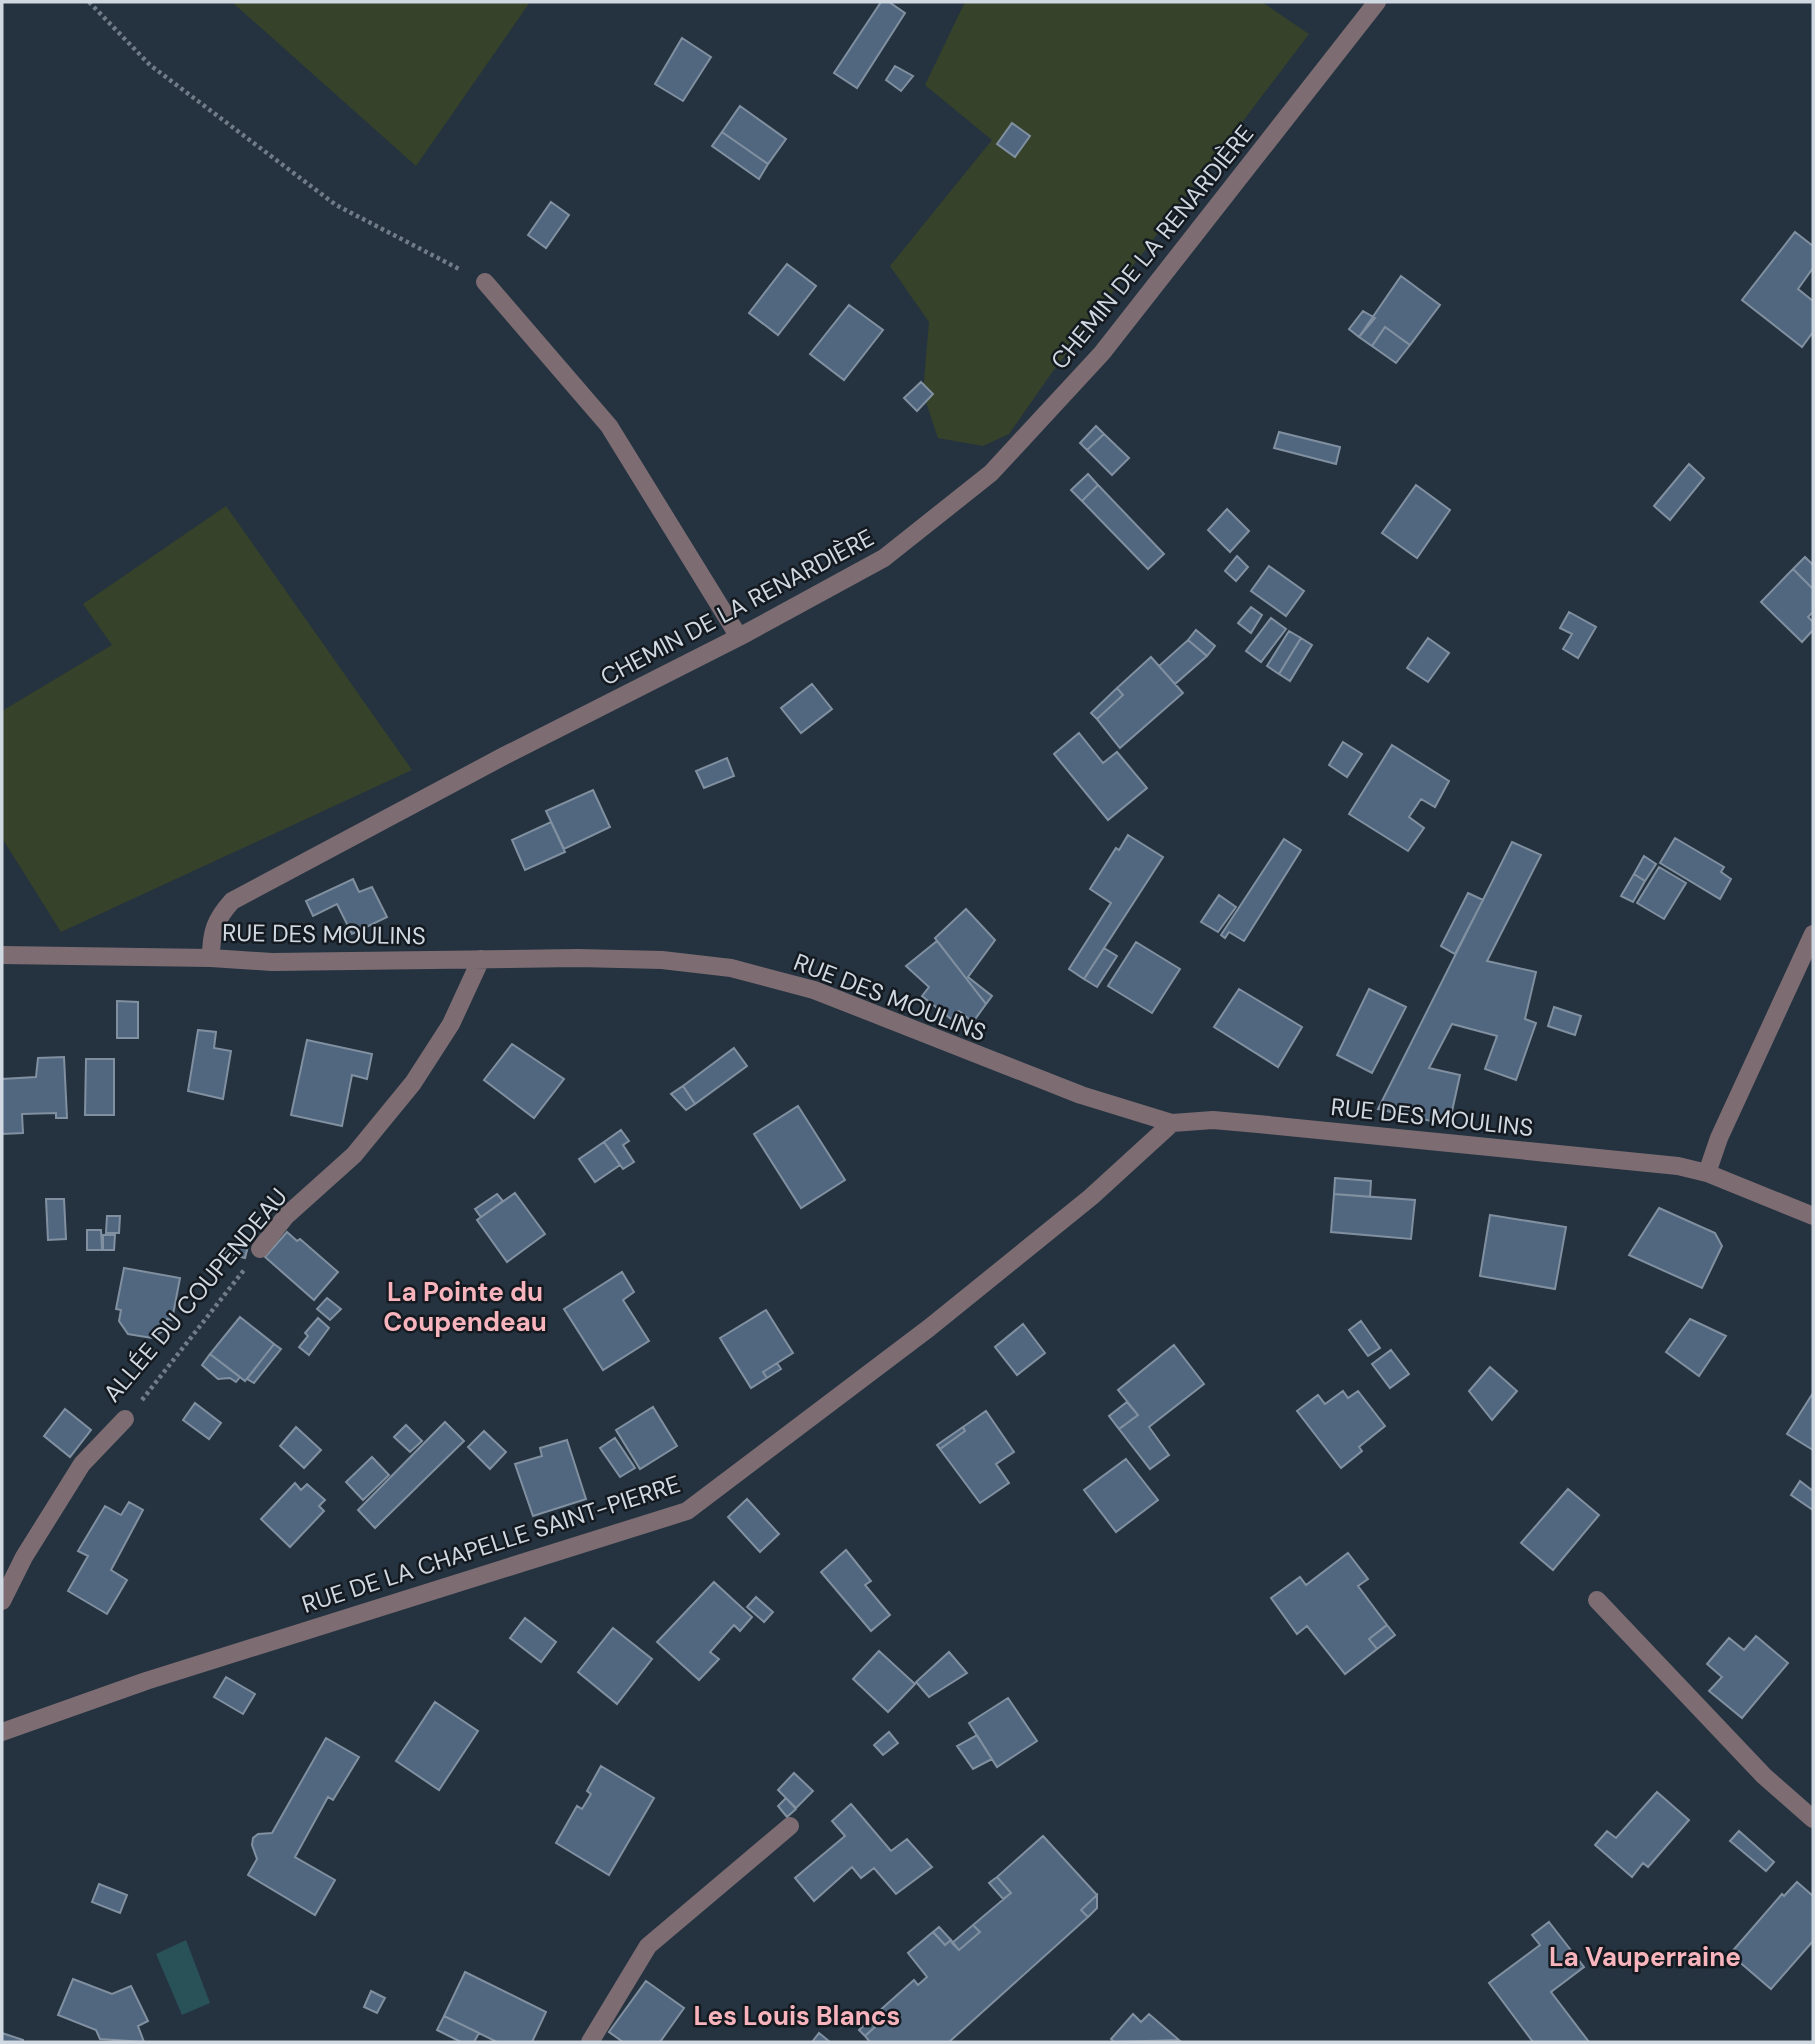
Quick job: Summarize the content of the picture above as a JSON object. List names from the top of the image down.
{
  "streets": {
    "street": [
      "CHEMIN DE LA RENARDIÈRE",
      "RUE DES MOULINS",
      "ALLÉE DU COUPENDEAU",
      "RUE DE LA CHAPELLE SAINT-PIERRE"
    ]
  },
  "crossings": [
    ["CHEMIN DE LA RENARDIÈRE", "RUE DES MOULINS"],
    ["RUE DES MOULINS", "ALLÉE DU COUPENDEAU"],
    ["RUE DES MOULINS", "RUE DE LA CHAPELLE SAINT-PIERRE"]
  ],
  "districts": ["La Pointe du Coupendeau", "La Vauperraine", "Les Louis Blancs"]
}
